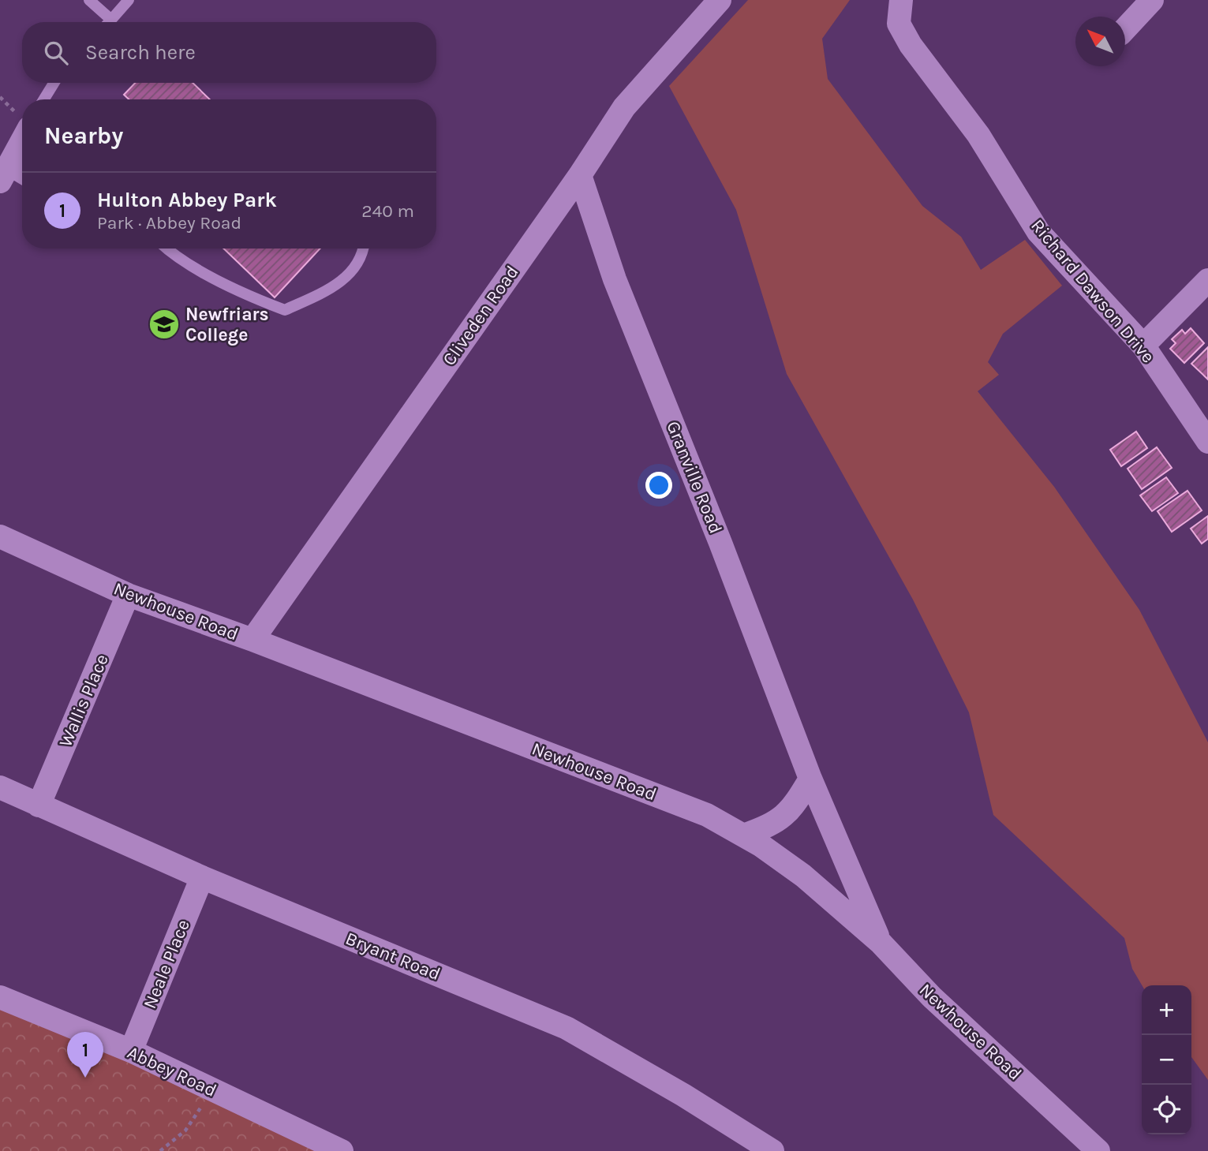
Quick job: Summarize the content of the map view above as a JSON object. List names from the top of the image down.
{
  "streets": {
    "street": [
      "Richard Dawson Drive",
      "Cliveden Road",
      "Granville Road",
      "Newhouse Road",
      "Wallis Place",
      "Bryant Road",
      "Neale Place",
      "Abbey Road"
    ]
  },
  "crossings": [
    ["Cliveden Road", "Granville Road"],
    ["Cliveden Road", "Newhouse Road"],
    ["Granville Road", "Newhouse Road"],
    ["Newhouse Road", "Wallis Place"],
    ["Wallis Place", "Bryant Road"],
    ["Bryant Road", "Neale Place"],
    ["Neale Place", "Abbey Road"]
  ],
  "places": {
    "school or university": ["Newfriars College"]
  },
  "north": "top left",
  "page": {
    "search": "Search here",
    "heading": "Nearby",
    "list": [
      {
        "mark": "1",
        "name": "Hulton Abbey Park",
        "note": "Park · Abbey Road",
        "value": "240 m"
      }
    ],
    "map_buttons": ["+", "−"],
    "pins": "1"
  }
}
